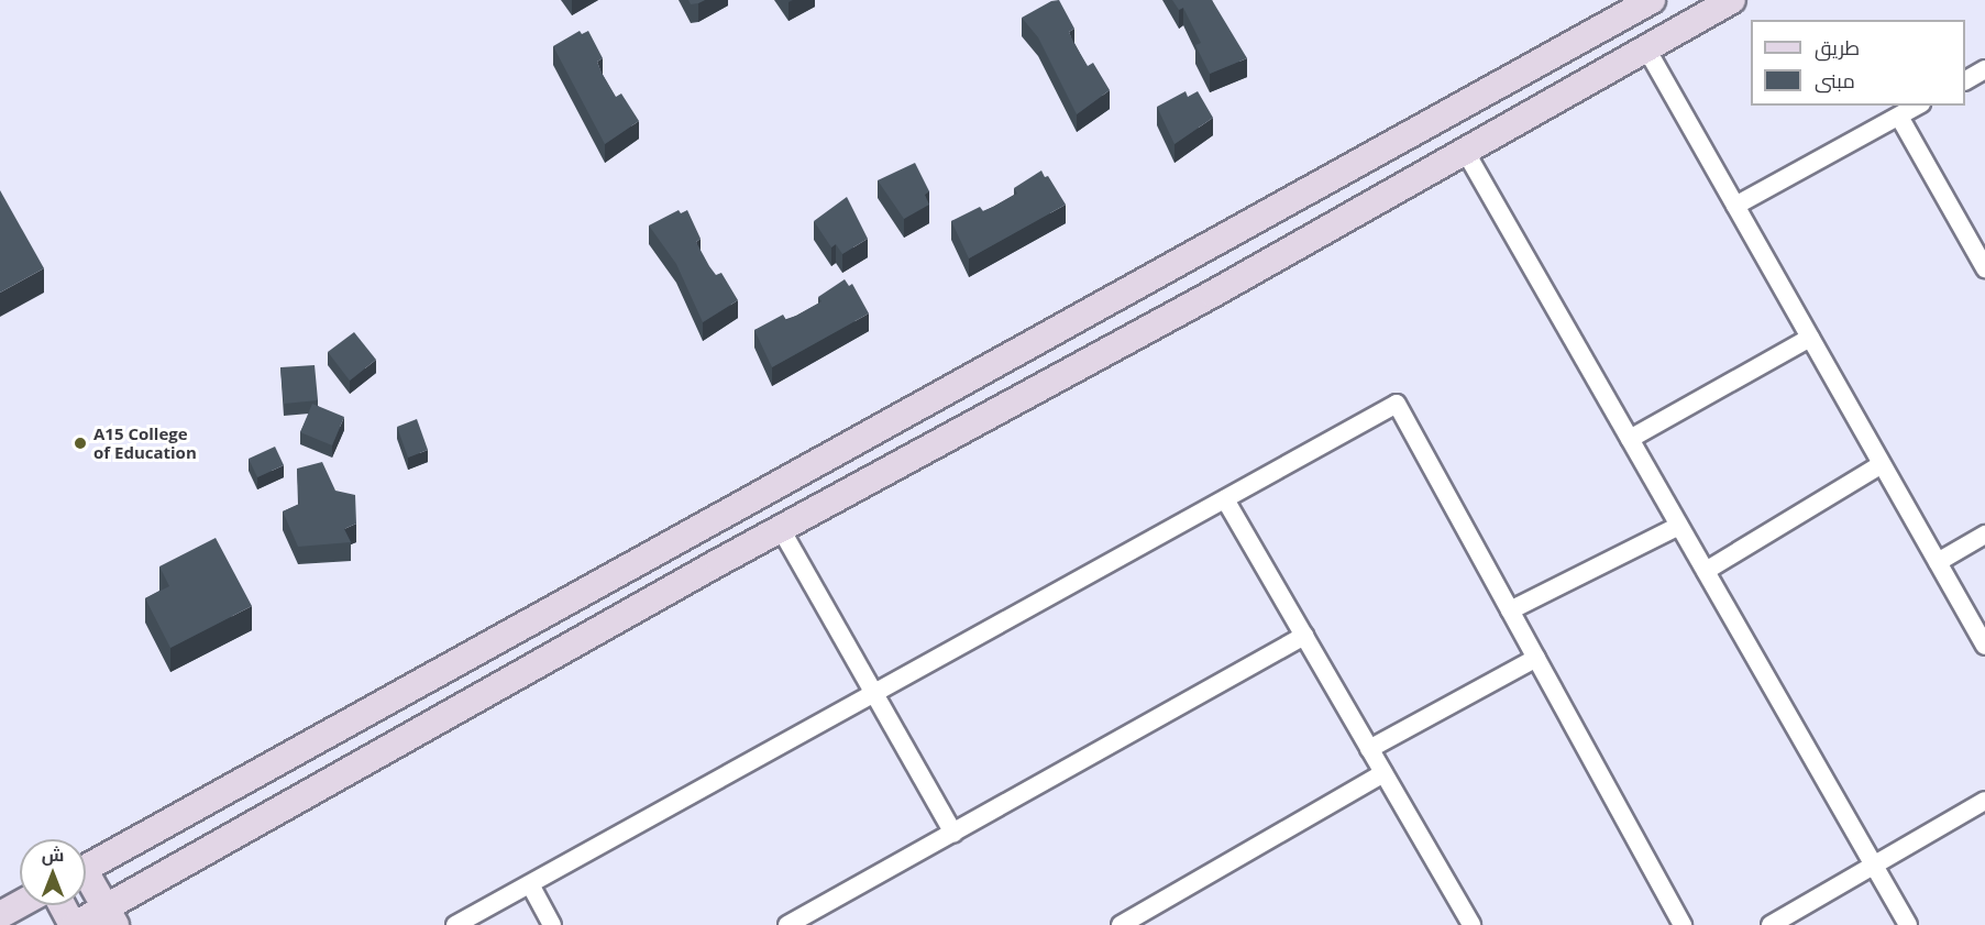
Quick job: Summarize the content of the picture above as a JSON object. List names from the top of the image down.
{
  "places": ["A15 College of Education"],
  "legend": ["طريق", "مبنى"],
  "north": "top"
}
